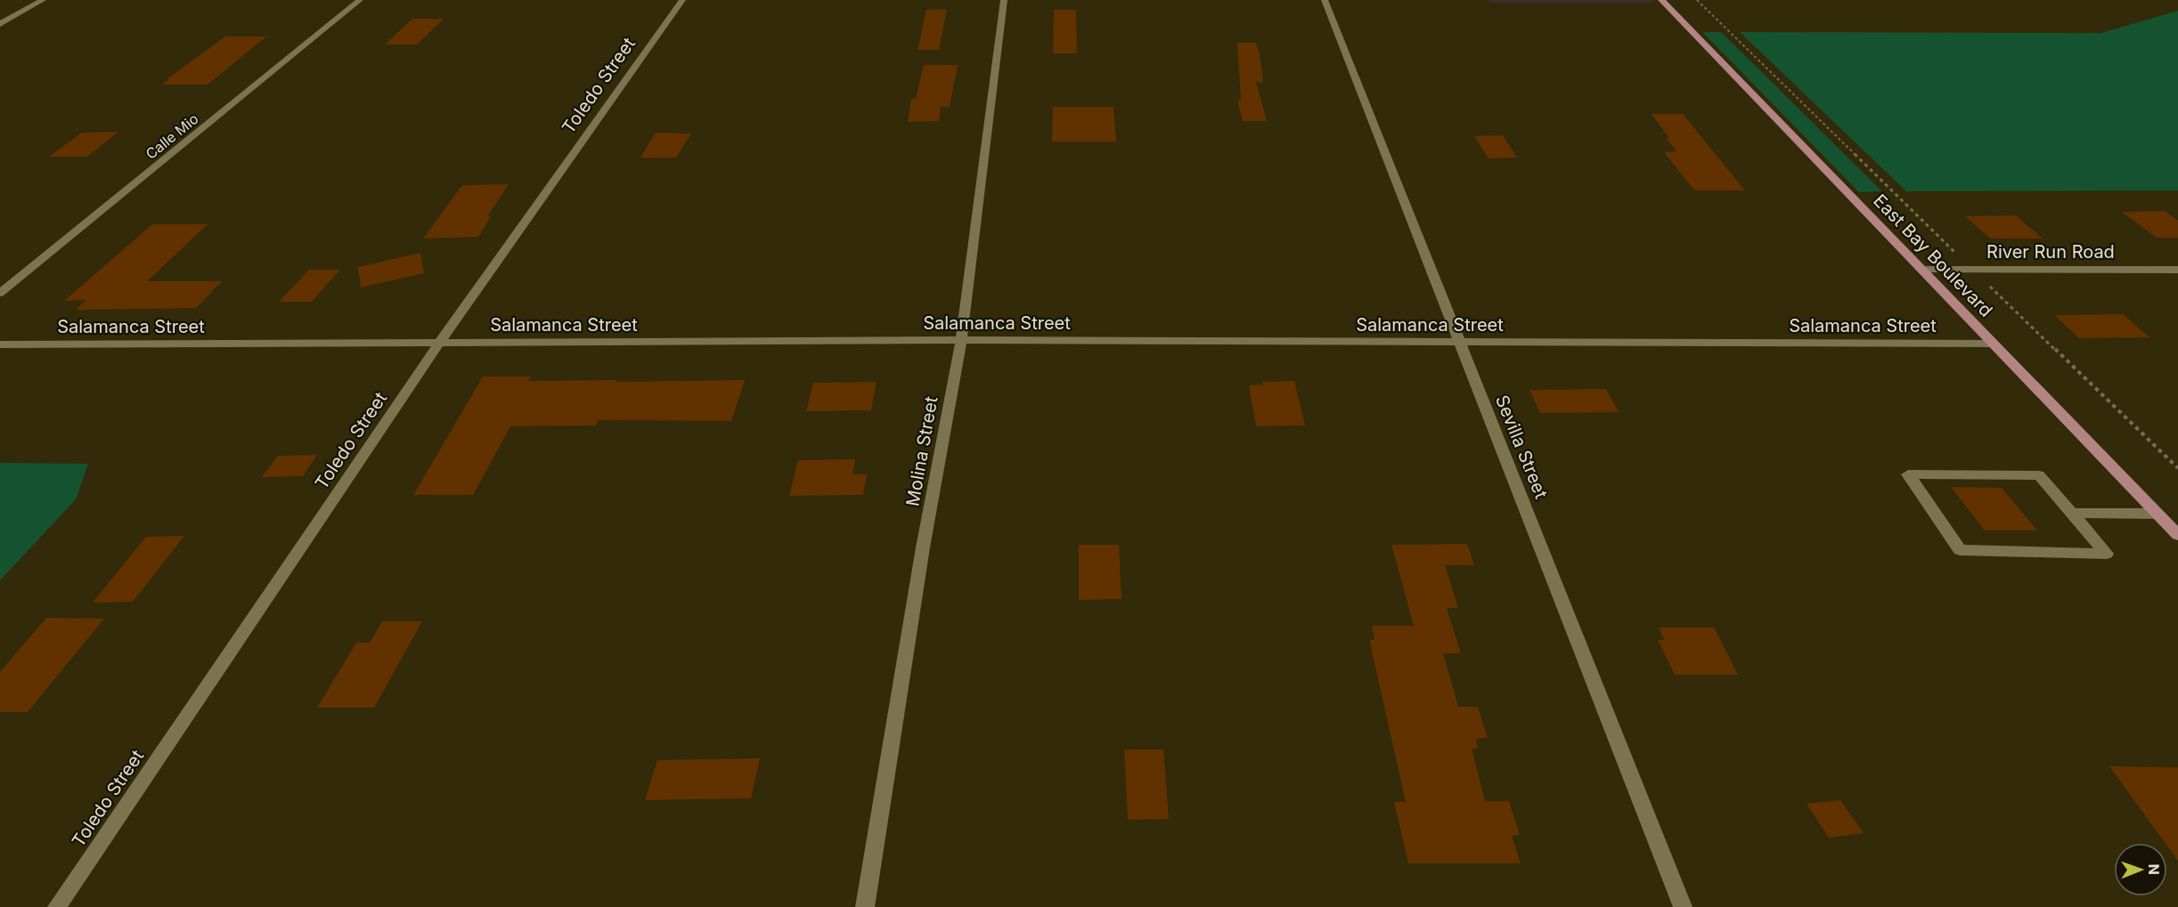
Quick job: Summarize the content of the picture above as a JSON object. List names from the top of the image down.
{
  "streets": {
    "main road": ["East Bay Boulevard"],
    "street": [
      "Toledo Street",
      "Calle Mio",
      "River Run Road",
      "Salamanca Street",
      "Sevilla Street",
      "Molina Street"
    ]
  },
  "crossings": [
    ["Toledo Street", "Salamanca Street"],
    ["River Run Road", "East Bay Boulevard"],
    ["East Bay Boulevard", "Salamanca Street"],
    ["Salamanca Street", "Sevilla Street"],
    ["Salamanca Street", "Molina Street"]
  ],
  "north": "right"
}
